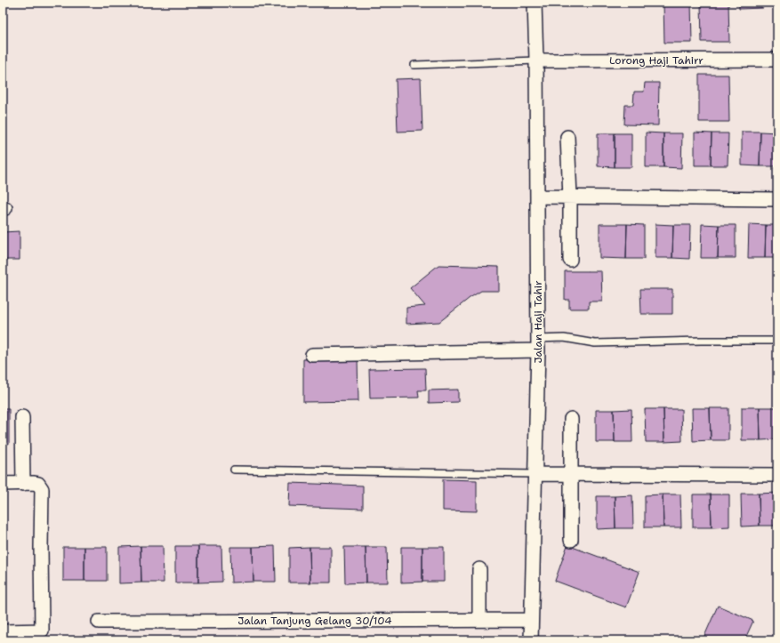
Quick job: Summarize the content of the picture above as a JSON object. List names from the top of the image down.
{
  "streets": {
    "street": ["Lorong Haji Tahirr", "Jalan Haji Tahir", "Jalan Tanjung Gelang 30/104"]
  },
  "crossings": [
    ["Lorong Haji Tahirr", "Jalan Haji Tahir"],
    ["Jalan Haji Tahir", "Jalan Tanjung Gelang 30/104"]
  ]
}
